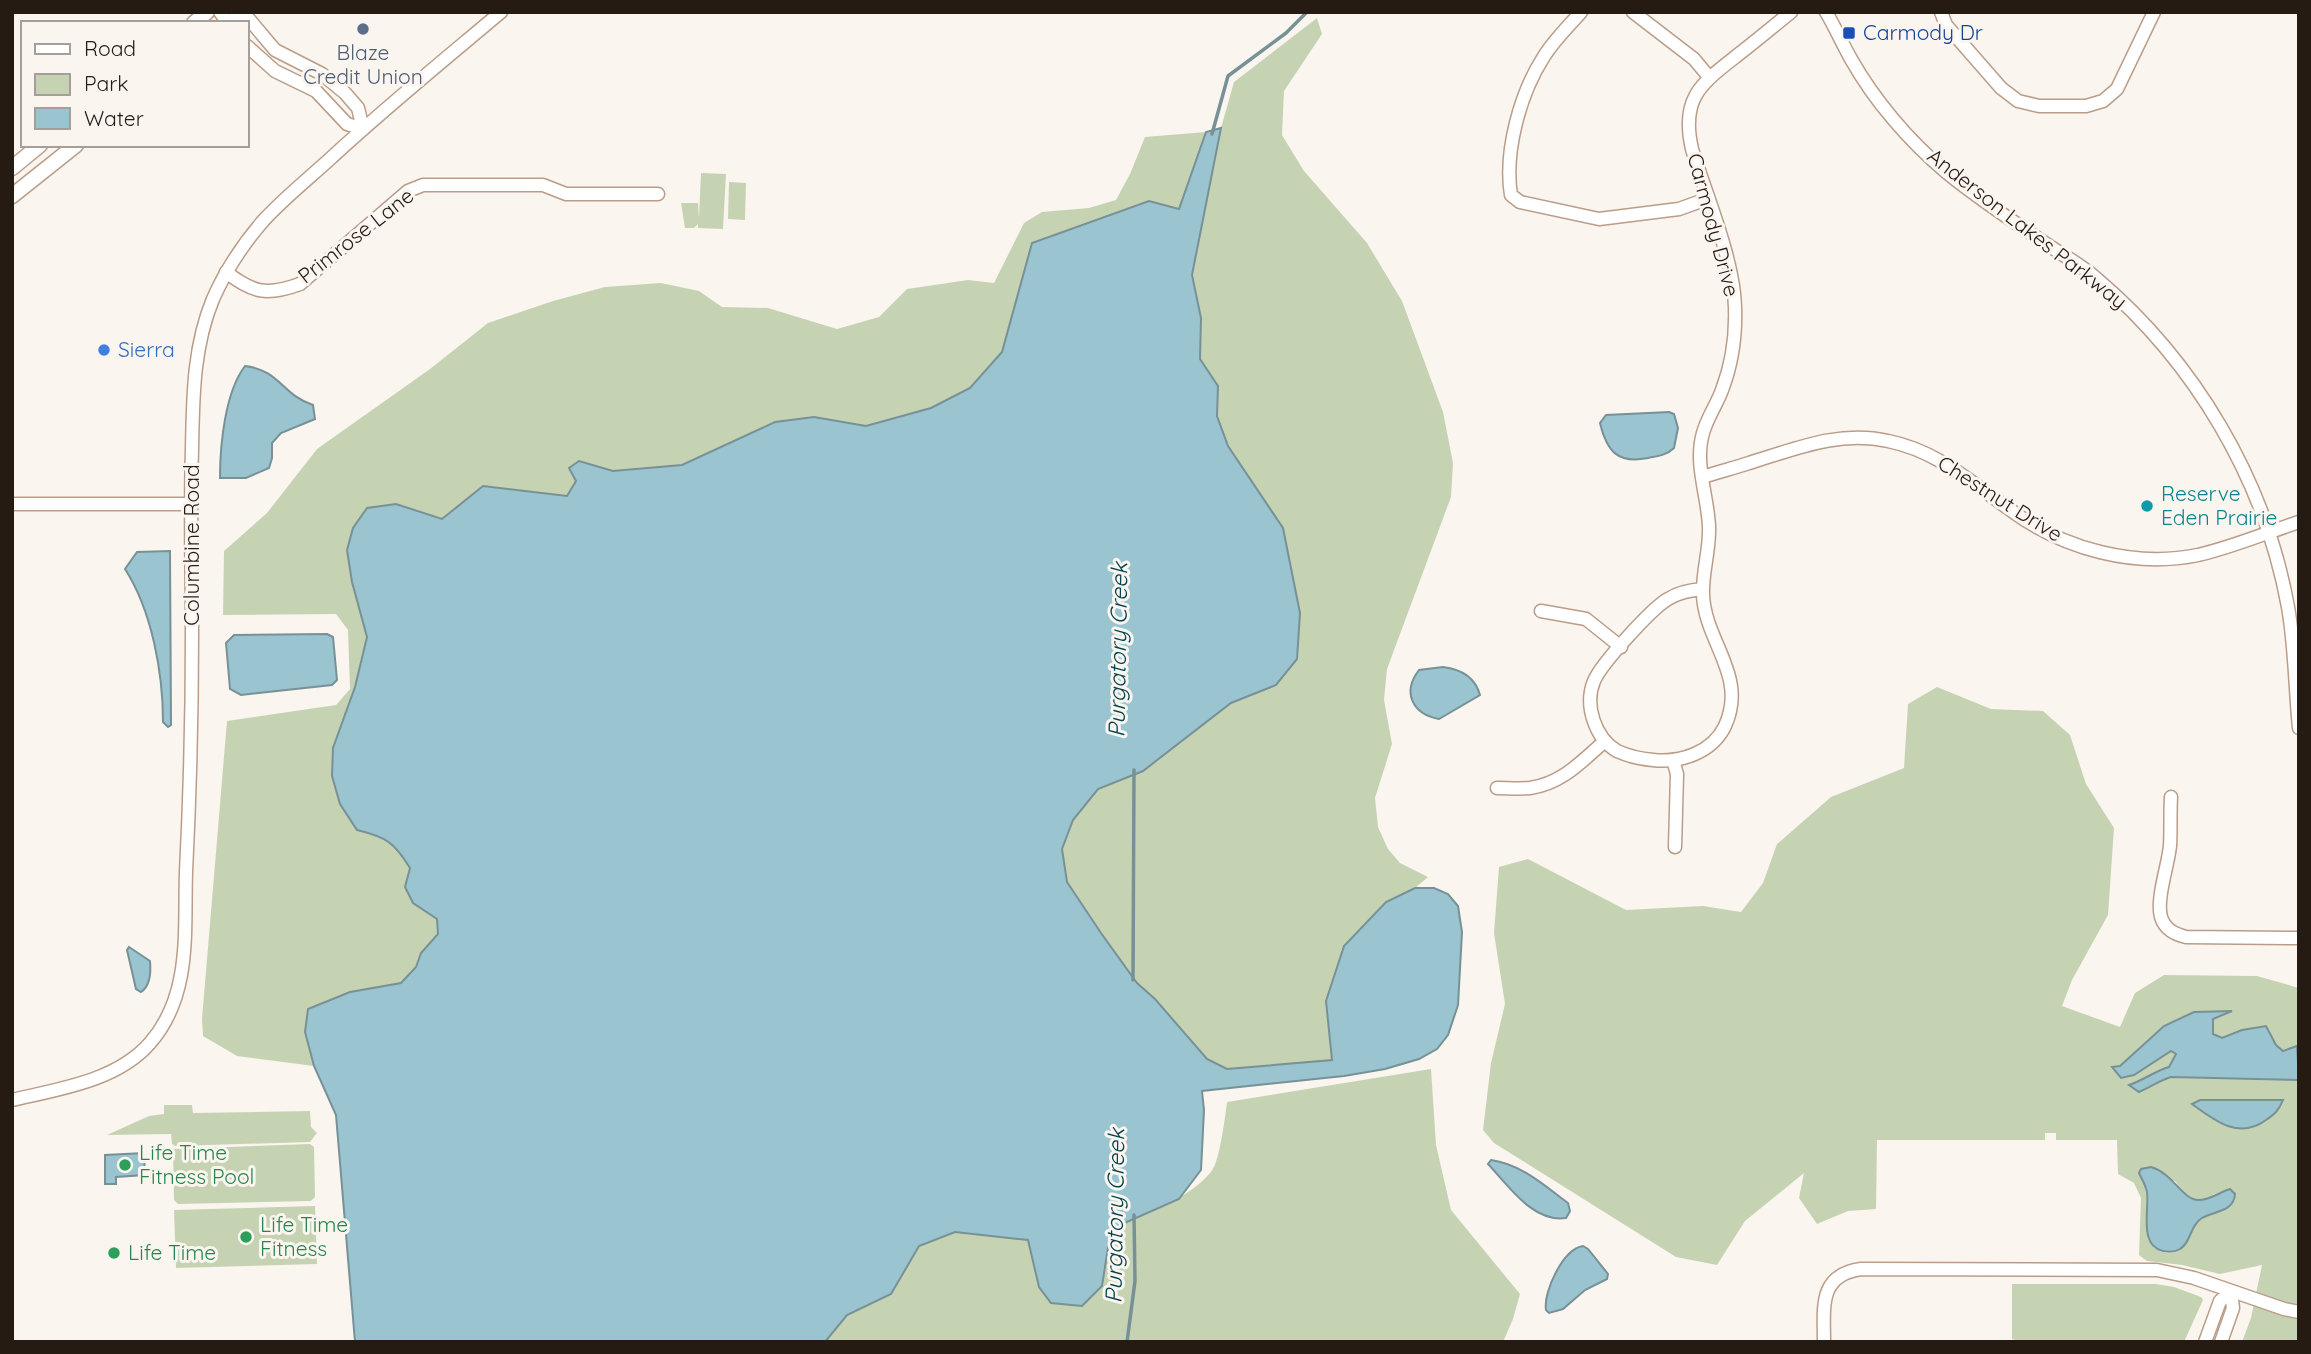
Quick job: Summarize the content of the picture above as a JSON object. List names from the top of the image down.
{
  "streets": {
    "street": [
      "Carmody Drive",
      "Anderson Lakes Parkway",
      "Primrose Lane",
      "Chestnut Drive",
      "Columbine Road"
    ]
  },
  "crossings": [
    ["Carmody Drive", "Chestnut Drive"],
    ["Anderson Lakes Parkway", "Chestnut Drive"],
    ["Primrose Lane", "Columbine Road"]
  ],
  "water": ["Purgatory Creek"],
  "places": {
    "other": [
      "Blaze Credit Union",
      "Sierra",
      "Reserve Eden Prairie",
      "Life Time Fitness Pool",
      "Life Time Fitness",
      "Life Time"
    ],
    "transit": ["Carmody Dr"]
  },
  "legend": ["Road", "Park", "Water"]
}
